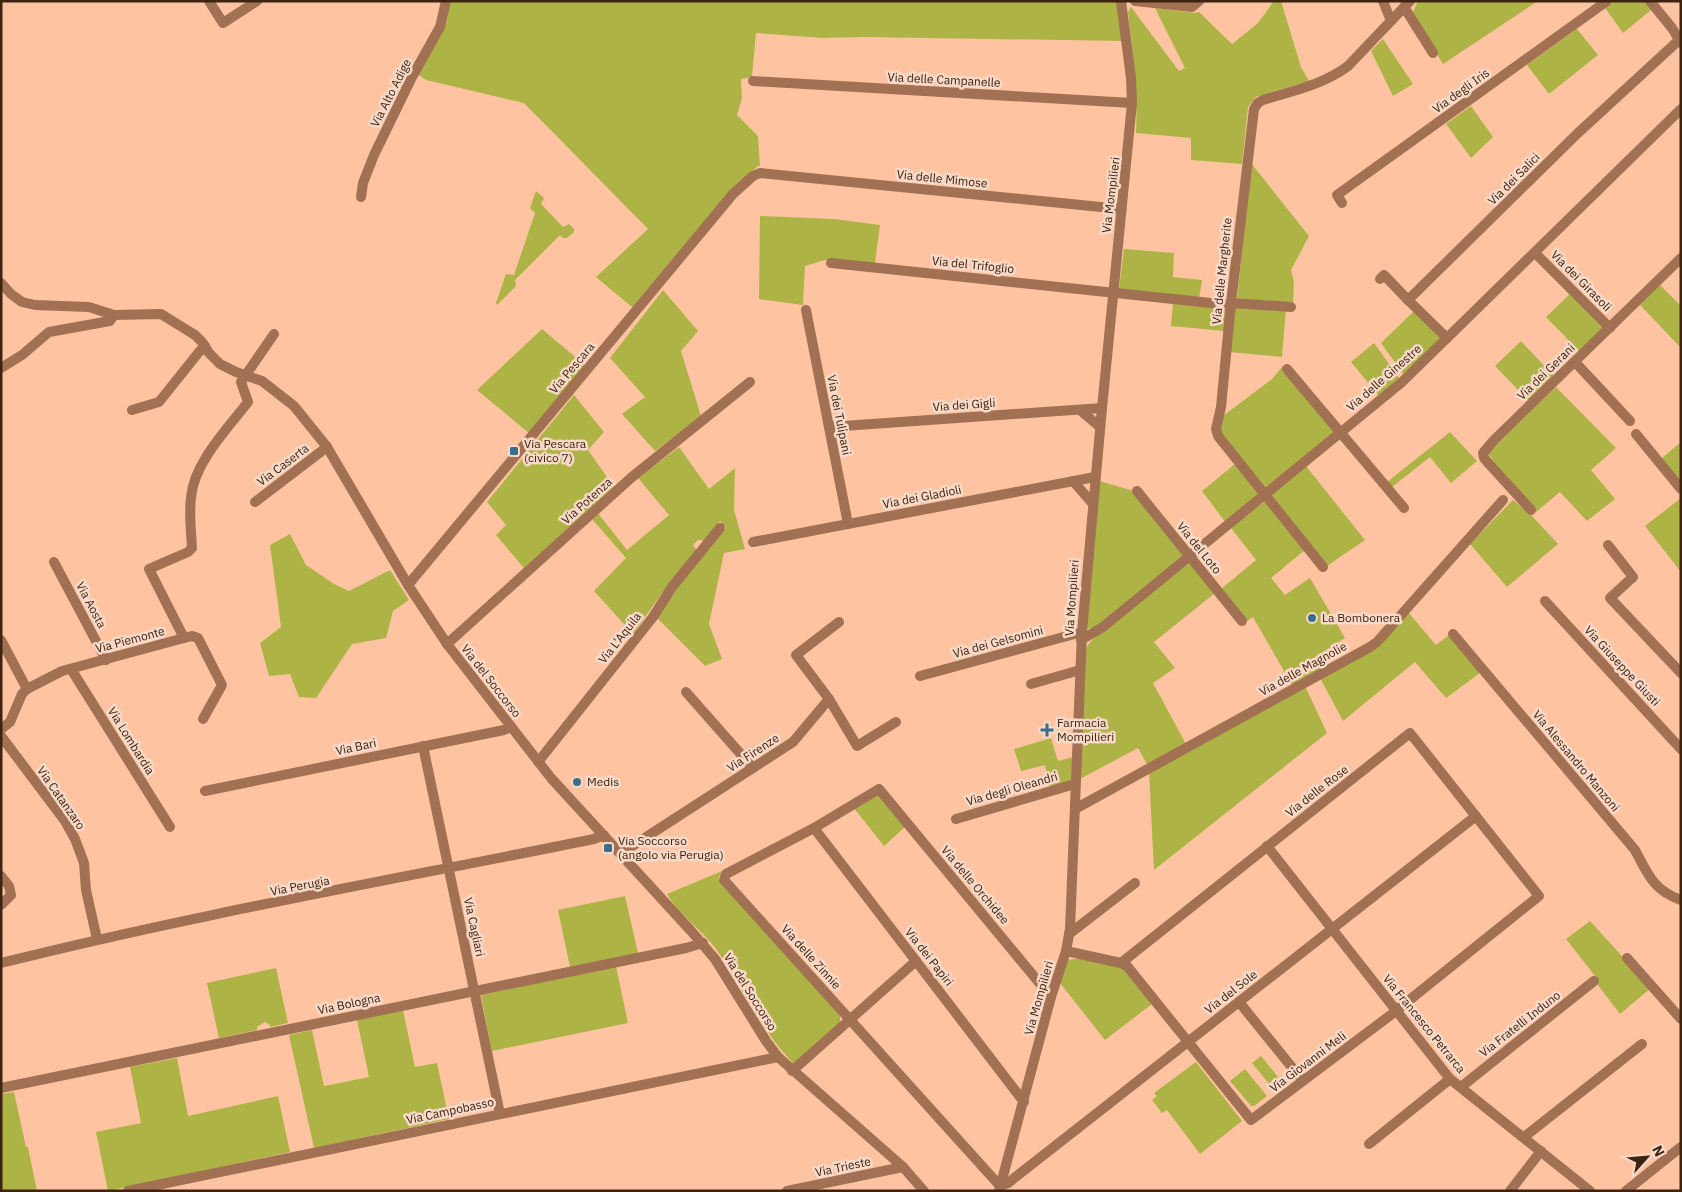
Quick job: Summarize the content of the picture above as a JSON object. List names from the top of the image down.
{
  "streets": {
    "street": [
      "Via delle Campanelle",
      "Via degli Iris",
      "Via Alto Adige",
      "Via delle Mimose",
      "Via dei Salici",
      "Via Mompilieri",
      "Via del Trifoglio",
      "Via delle Margherite",
      "Via dei Girasoli",
      "Via Pescara",
      "Via dei Gerani",
      "Via delle Ginestre",
      "Via dei Gigli",
      "Via dei Tulipani",
      "Via Caserta",
      "Via dei Gladioli",
      "Via Potenza",
      "Via del Loto",
      "Via Aosta",
      "Via L'Aquila",
      "Via Piemonte",
      "Via dei Gelsomini",
      "Via Giuseppe Giusti",
      "Via delle Magnolie",
      "Via del Soccorso",
      "Via Lombardia",
      "Via Bari",
      "Via Firenze",
      "Via Alessandro Manzoni",
      "Via degli Oleandri",
      "Via delle Rose",
      "Via Catanzaro",
      "Via delle Orchidee",
      "Via Perugia",
      "Via Cagliari",
      "Via delle Zinnie",
      "Via dei Papiri",
      "Via del Sole",
      "Via Bologna",
      "Via Francesco Petrarca",
      "Via Fratelli Induno",
      "Via Giovanni Meli",
      "Via Campobasso",
      "Via Trieste"
    ]
  },
  "crossings": [
    ["Via delle Campanelle", "Via Mompilieri"],
    ["Via delle Mimose", "Via Mompilieri"],
    ["Via delle Mimose", "Via Pescara"],
    ["Via Mompilieri", "Via del Trifoglio"],
    ["Via Mompilieri", "Via delle Ginestre"],
    ["Via Mompilieri", "Via dei Gigli"],
    ["Via Mompilieri", "Via dei Gladioli"],
    ["Via Mompilieri", "Via dei Gelsomini"],
    ["Via Mompilieri", "Via delle Magnolie"],
    ["Via Mompilieri", "Via degli Oleandri"],
    ["Via Mompilieri", "Via delle Orchidee"],
    ["Via Mompilieri", "Via delle Zinnie"],
    ["Via Mompilieri", "Via dei Papiri"],
    ["Via Mompilieri", "Via del Sole"],
    ["Via del Trifoglio", "Via delle Margherite"],
    ["Via delle Margherite", "Via delle Ginestre"],
    ["Via dei Girasoli", "Via dei Gerani"],
    ["Via dei Girasoli", "Via delle Ginestre"],
    ["Via Pescara", "Via del Soccorso"],
    ["Via delle Ginestre", "Via del Loto"],
    ["Via delle Ginestre", "Via dei Gelsomini"],
    ["Via dei Gigli", "Via dei Tulipani"],
    ["Via dei Tulipani", "Via dei Gladioli"],
    ["Via Caserta", "Via del Soccorso"],
    ["Via Potenza", "Via del Soccorso"],
    ["Via Aosta", "Via Piemonte"],
    ["Via L'Aquila", "Via del Soccorso"],
    ["Via Piemonte", "Via del Soccorso"],
    ["Via Piemonte", "Via Lombardia"],
    ["Via del Soccorso", "Via Bari"],
    ["Via del Soccorso", "Via Firenze"],
    ["Via del Soccorso", "Via Perugia"],
    ["Via del Soccorso", "Via Bologna"],
    ["Via del Soccorso", "Via Campobasso"],
    ["Via del Soccorso", "Via Trieste"],
    ["Via Bari", "Via Cagliari"],
    ["Via delle Rose", "Via del Sole"],
    ["Via delle Rose", "Via Francesco Petrarca"],
    ["Via delle Rose", "Via Giovanni Meli"],
    ["Via Catanzaro", "Via Perugia"],
    ["Via delle Orchidee", "Via delle Zinnie"],
    ["Via Perugia", "Via Cagliari"],
    ["Via Cagliari", "Via Bologna"],
    ["Via Cagliari", "Via Campobasso"],
    ["Via delle Zinnie", "Via dei Papiri"],
    ["Via delle Zinnie", "Via del Sole"],
    ["Via del Sole", "Via Francesco Petrarca"],
    ["Via del Sole", "Via Giovanni Meli"],
    ["Via Francesco Petrarca", "Via Fratelli Induno"],
    ["Via Francesco Petrarca", "Via Giovanni Meli"]
  ],
  "places": {
    "transit": ["Via Pescara (civico 7)", "Via Soccorso (angolo via Perugia)"],
    "other": ["La Bombonera", "Medis"],
    "health": ["Farmacia Mompilieri"]
  },
  "north": "top right"
}
